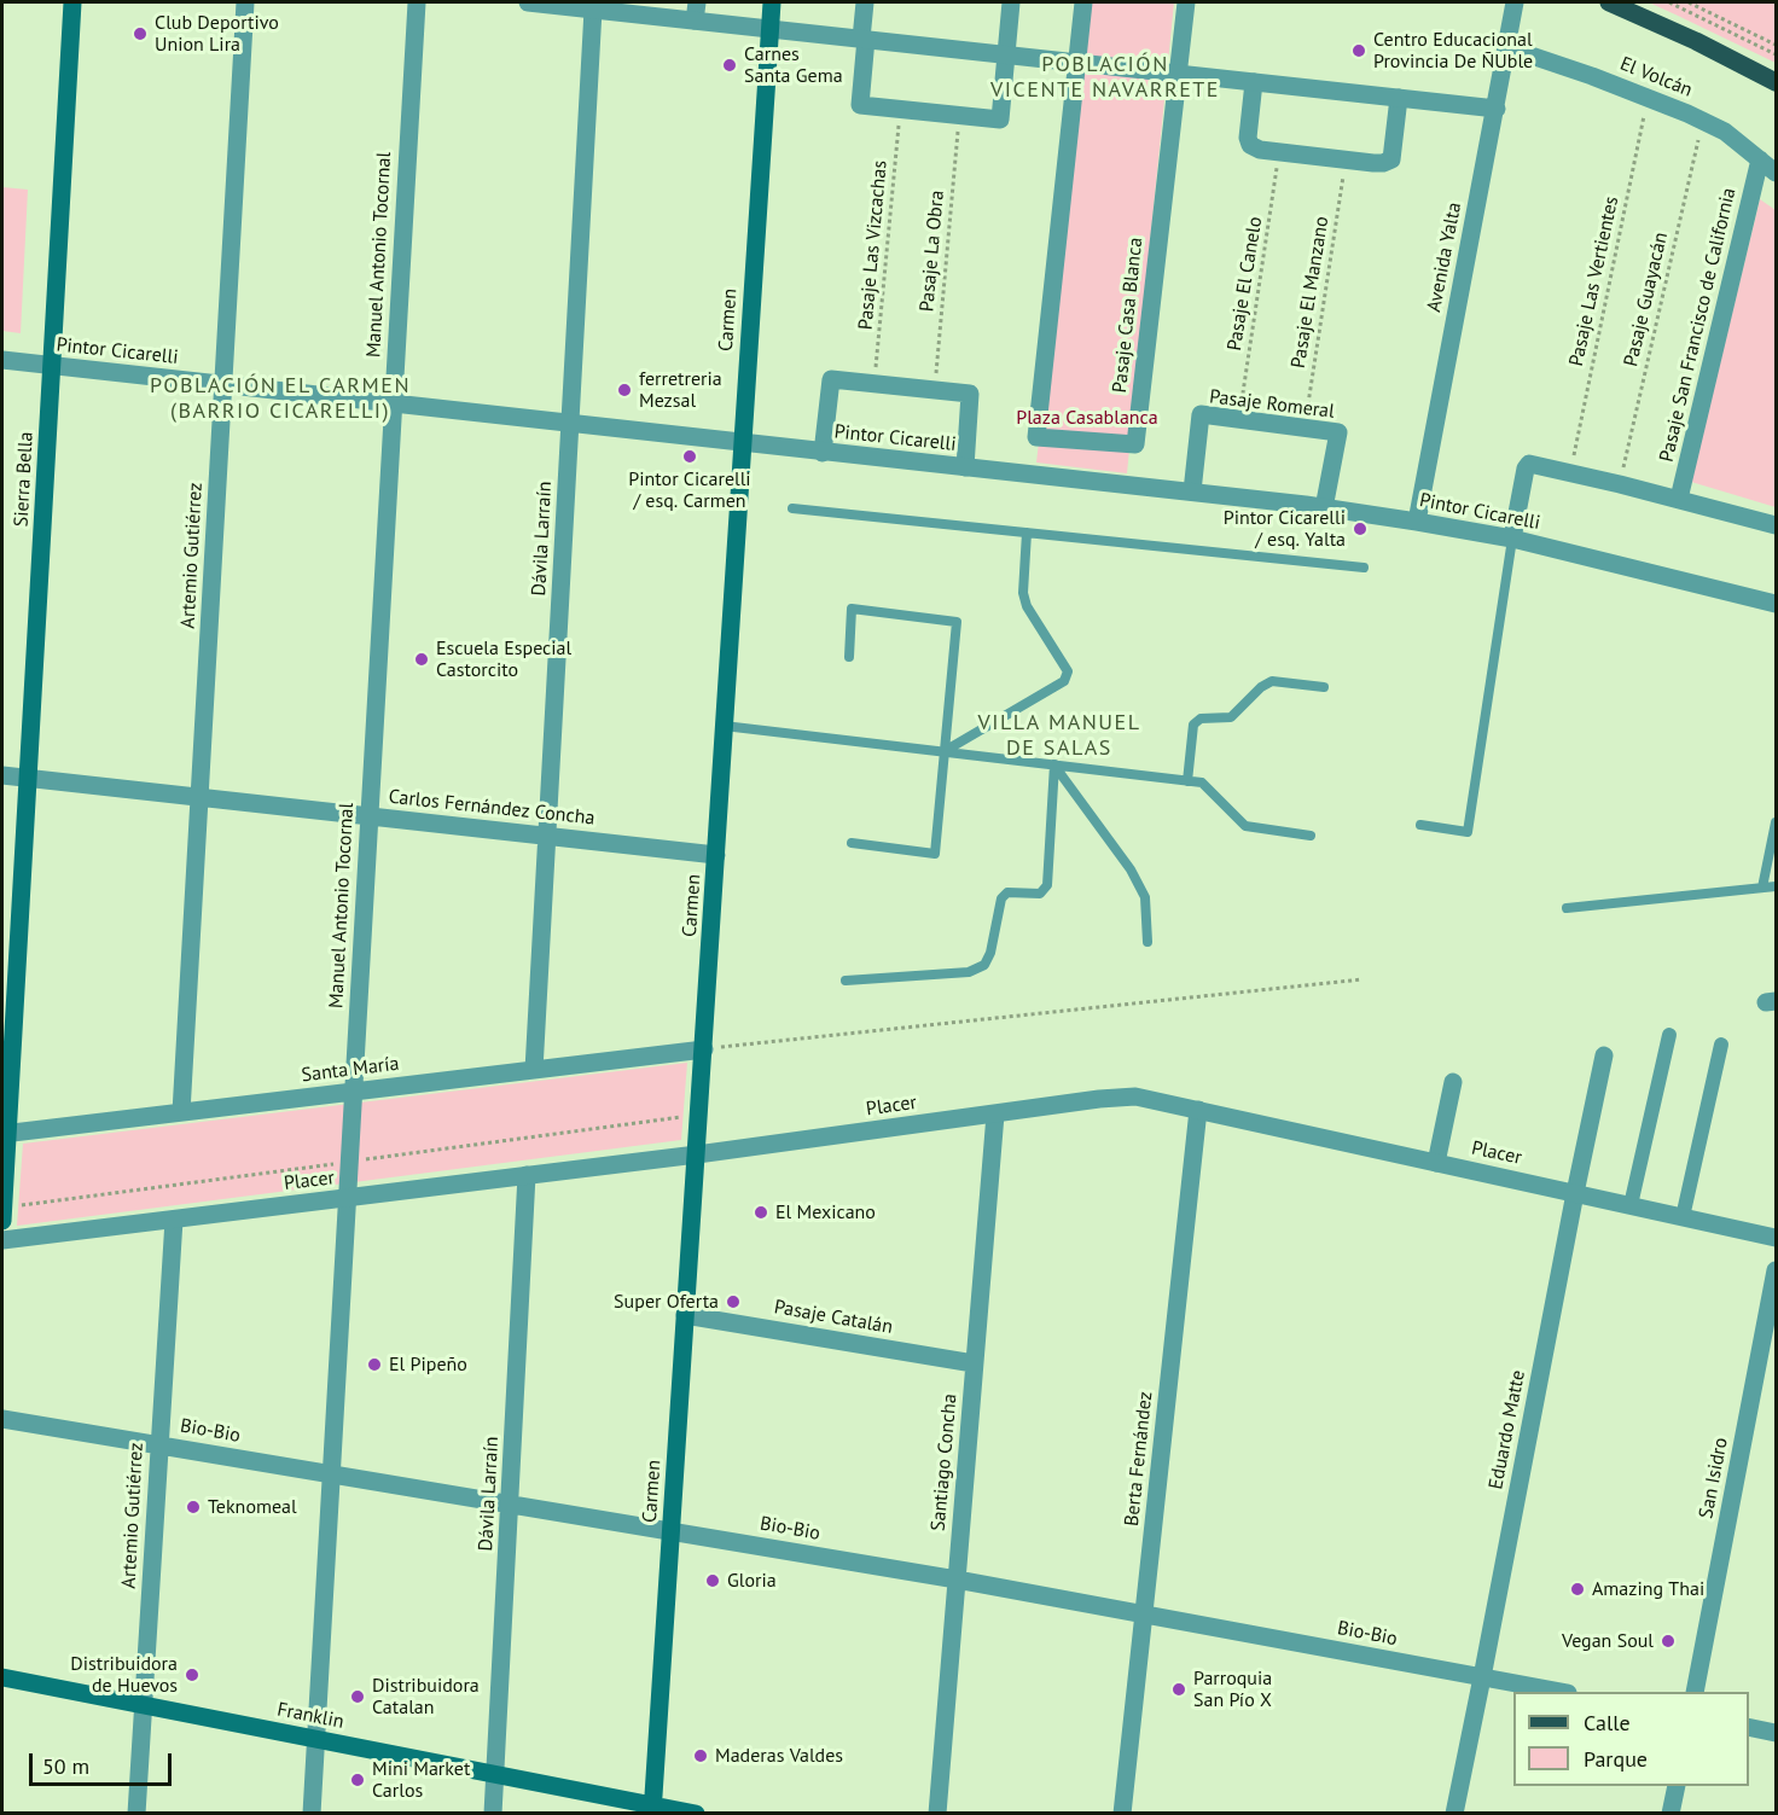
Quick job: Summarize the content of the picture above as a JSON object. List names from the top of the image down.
{
  "streets": {
    "main road": ["Carmen", "Sierra Bella", "Franklin"],
    "street": [
      "El Volcán",
      "Manuel Antonio Tocornal",
      "Avenida Yalta",
      "Pasaje Casa Blanca",
      "Pasaje San Francisco de California",
      "Pintor Cicarelli",
      "Pasaje Romeral",
      "Dávila Larraín",
      "Artemio Gutiérrez",
      "Carlos Fernández Concha",
      "Santa María",
      "Placer",
      "Pasaje Catalán",
      "Eduardo Matte",
      "Bio-Bio",
      "Berta Fernández",
      "Santiago Concha",
      "San Isidro"
    ],
    "path": [
      "Pasaje Las Vizcachas",
      "Pasaje La Obra",
      "Pasaje Las Vertientes",
      "Pasaje El Canelo",
      "Pasaje El Manzano",
      "Pasaje Guayacán"
    ]
  },
  "crossings": [
    ["El Volcán", "Avenida Yalta"],
    ["El Volcán", "Pasaje Las Vertientes"],
    ["El Volcán", "Pasaje Guayacán"],
    ["El Volcán", "Pasaje San Francisco de California"],
    ["Manuel Antonio Tocornal", "Pintor Cicarelli"],
    ["Manuel Antonio Tocornal", "Carlos Fernández Concha"],
    ["Manuel Antonio Tocornal", "Santa María"],
    ["Manuel Antonio Tocornal", "Placer"],
    ["Manuel Antonio Tocornal", "Bio-Bio"],
    ["Manuel Antonio Tocornal", "Franklin"],
    ["Avenida Yalta", "Pintor Cicarelli"],
    ["Pasaje El Canelo", "Pasaje Romeral"],
    ["Pasaje El Manzano", "Pasaje Romeral"],
    ["Carmen", "Pintor Cicarelli"],
    ["Carmen", "Carlos Fernández Concha"],
    ["Carmen", "Santa María"],
    ["Carmen", "Placer"],
    ["Carmen", "Pasaje Catalán"],
    ["Carmen", "Bio-Bio"],
    ["Carmen", "Franklin"],
    ["Pintor Cicarelli", "Pasaje Romeral"],
    ["Pintor Cicarelli", "Sierra Bella"],
    ["Pintor Cicarelli", "Dávila Larraín"],
    ["Pintor Cicarelli", "Artemio Gutiérrez"],
    ["Sierra Bella", "Carlos Fernández Concha"],
    ["Sierra Bella", "Santa María"],
    ["Dávila Larraín", "Carlos Fernández Concha"],
    ["Dávila Larraín", "Santa María"],
    ["Dávila Larraín", "Placer"],
    ["Dávila Larraín", "Bio-Bio"],
    ["Dávila Larraín", "Franklin"],
    ["Artemio Gutiérrez", "Carlos Fernández Concha"],
    ["Artemio Gutiérrez", "Santa María"],
    ["Artemio Gutiérrez", "Placer"],
    ["Artemio Gutiérrez", "Bio-Bio"],
    ["Artemio Gutiérrez", "Franklin"],
    ["Placer", "Eduardo Matte"],
    ["Placer", "Berta Fernández"],
    ["Placer", "Santiago Concha"],
    ["Pasaje Catalán", "Santiago Concha"],
    ["Eduardo Matte", "Bio-Bio"],
    ["Bio-Bio", "Berta Fernández"],
    ["Bio-Bio", "Santiago Concha"]
  ],
  "districts": ["POBLACIÓN VICENTE NAVARRETE", "POBLACIÓN EL CARMEN (BARRIO CICARELLI)", "VILLA MANUEL DE SALAS"],
  "parks": ["Plaza Casablanca"],
  "places": [
    "Club Deportivo Union Lira",
    "Centro Educacional Provincia De ÑUble",
    "Carnes Santa Gema",
    "ferretreria Mezsal",
    "Pintor Cicarelli / esq. Carmen",
    "Pintor Cicarelli / esq. Yalta",
    "Escuela Especial Castorcito",
    "El Mexicano",
    "Super Oferta",
    "El Pipeño",
    "Teknomeal",
    "Gloria",
    "Amazing Thai",
    "Vegan Soul",
    "Distribuidora de Huevos",
    "Parroquia San Pío X",
    "Distribuidora Catalan",
    "Maderas Valdes",
    "Mini Market Carlos"
  ],
  "legend": ["Calle", "Parque"],
  "scale_bar": "50 m"
}
